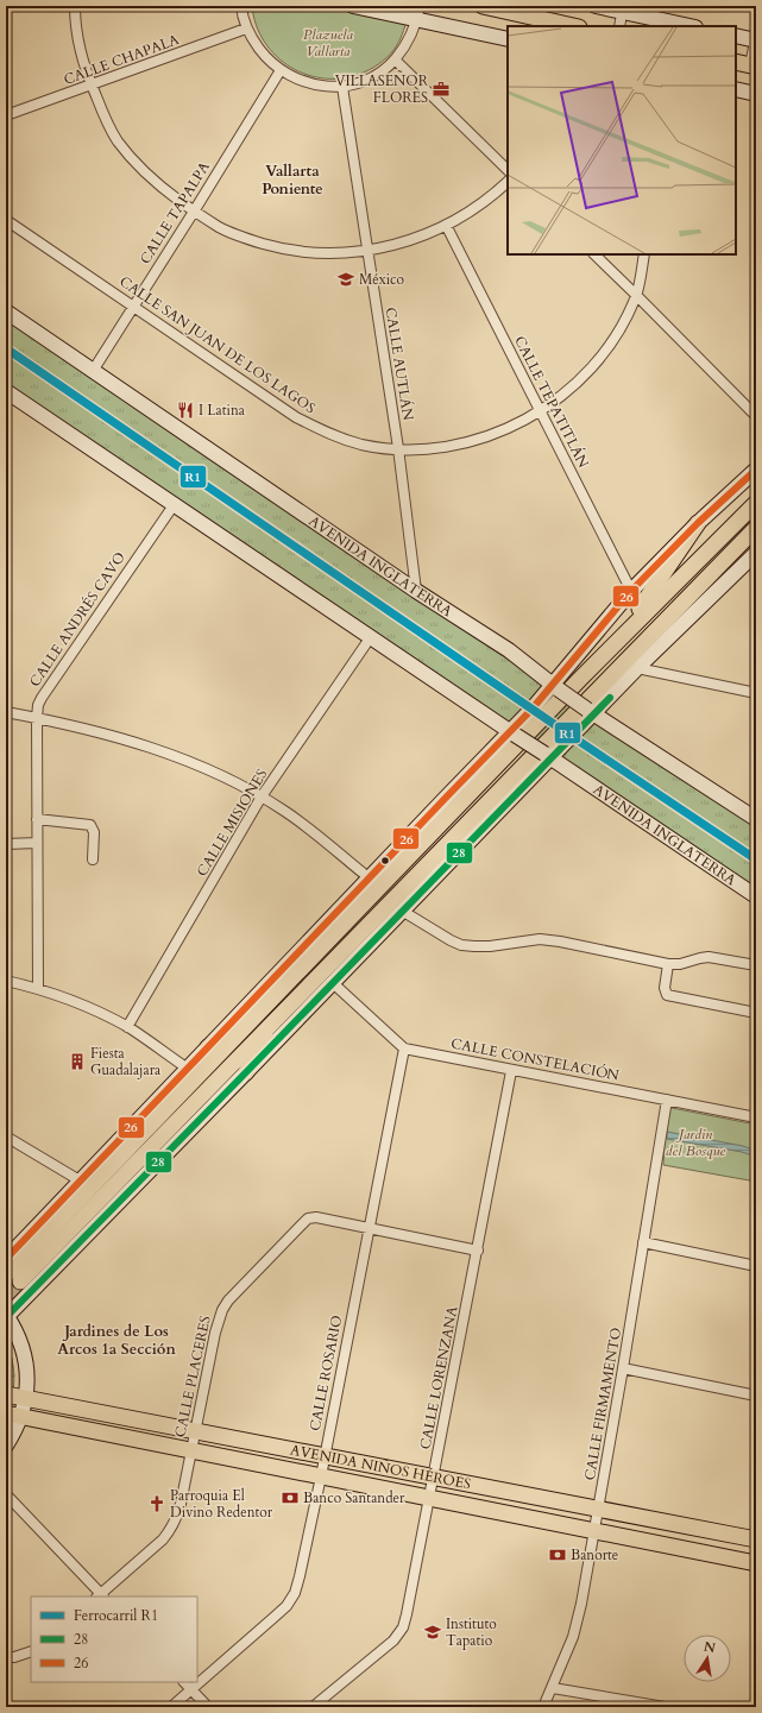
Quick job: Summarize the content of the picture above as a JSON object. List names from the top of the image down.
{
  "streets": {
    "main road": ["AVENIDA INGLATERRA", "AVENIDA NIÑOS HÉROES"],
    "street": [
      "CALLE CHAPALA",
      "CALLE TAPALPA",
      "CALLE SAN JUAN DE LOS LAGOS",
      "CALLE AUTLÁN",
      "CALLE TEPATITLÁN",
      "CALLE ANDRÉS CAVO",
      "CALLE MISIONES",
      "CALLE CONSTELACIÓN",
      "CALLE ROSARIO",
      "CALLE PLACERES",
      "CALLE LORENZANA",
      "CALLE FIRMAMENTO"
    ]
  },
  "crossings": [
    ["CALLE TAPALPA", "CALLE SAN JUAN DE LOS LAGOS"],
    ["CALLE TAPALPA", "AVENIDA INGLATERRA"],
    ["CALLE SAN JUAN DE LOS LAGOS", "CALLE AUTLÁN"],
    ["CALLE SAN JUAN DE LOS LAGOS", "CALLE TEPATITLÁN"],
    ["CALLE AUTLÁN", "AVENIDA INGLATERRA"],
    ["AVENIDA INGLATERRA", "CALLE ANDRÉS CAVO"],
    ["AVENIDA INGLATERRA", "CALLE MISIONES"],
    ["CALLE CONSTELACIÓN", "CALLE ROSARIO"],
    ["CALLE CONSTELACIÓN", "CALLE LORENZANA"],
    ["CALLE CONSTELACIÓN", "CALLE FIRMAMENTO"],
    ["CALLE ROSARIO", "CALLE PLACERES"],
    ["CALLE ROSARIO", "AVENIDA NIÑOS HÉROES"],
    ["CALLE PLACERES", "CALLE LORENZANA"],
    ["CALLE PLACERES", "AVENIDA NIÑOS HÉROES"],
    ["CALLE LORENZANA", "AVENIDA NIÑOS HÉROES"],
    ["CALLE FIRMAMENTO", "AVENIDA NIÑOS HÉROES"]
  ],
  "districts": ["Vallarta Poniente", "Jardines de Los Arcos 1a Sección"],
  "parks": ["Plazuela Vallarta", "Jardin del Bosque"],
  "places": {
    "office": ["VILLASEÑOR FLORES"],
    "school or university": ["México", "Instituto Tapatio"],
    "restaurant": ["I Latina"],
    "building": ["Fiesta Guadalajara"],
    "bank": ["Banco Santander", "Banorte"],
    "church": ["Parroquia El Divino Redentor"]
  },
  "lines": ["rail line R1", "transit line 26", "transit line 28"],
  "legend": ["Ferrocarril R1", "28", "26"],
  "north": "top"
}
